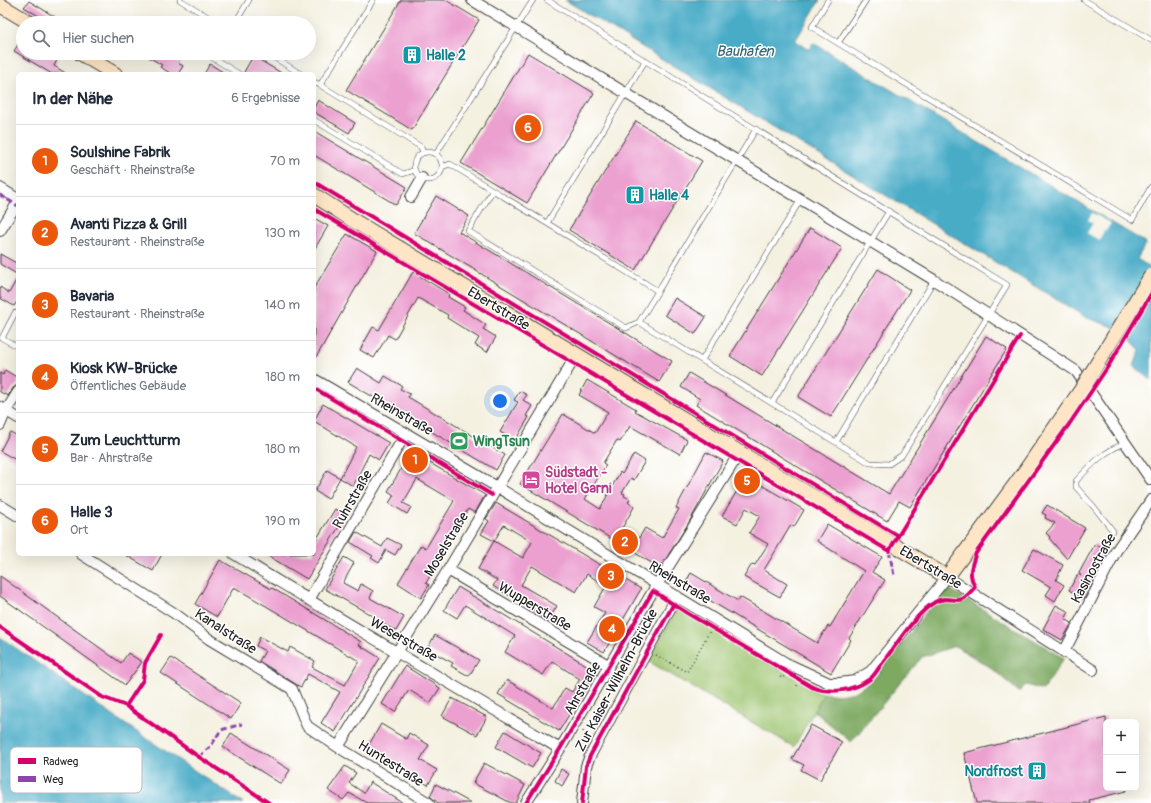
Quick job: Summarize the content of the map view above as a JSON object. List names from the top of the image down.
{
  "streets": {
    "street": [
      "Ebertstraße",
      "Rheinstraße",
      "Ruhrstraße",
      "Moselstraße",
      "Kasinostraße",
      "Wupperstraße",
      "Kanalstraße",
      "Weserstraße",
      "Zur Kaiser-Wilhelm-Brücke",
      "Ahrstraße",
      "Huntestraße"
    ]
  },
  "crossings": [
    ["Ebertstraße", "Rheinstraße"],
    ["Ebertstraße", "Moselstraße"],
    ["Ebertstraße", "Kasinostraße"],
    ["Ebertstraße", "Ahrstraße"],
    ["Rheinstraße", "Ruhrstraße"],
    ["Rheinstraße", "Moselstraße"],
    ["Rheinstraße", "Zur Kaiser-Wilhelm-Brücke"],
    ["Rheinstraße", "Ahrstraße"],
    ["Ruhrstraße", "Weserstraße"],
    ["Moselstraße", "Wupperstraße"],
    ["Moselstraße", "Kanalstraße"],
    ["Moselstraße", "Weserstraße"],
    ["Moselstraße", "Huntestraße"],
    ["Wupperstraße", "Ahrstraße"],
    ["Kanalstraße", "Huntestraße"],
    ["Weserstraße", "Ahrstraße"]
  ],
  "water": ["Bauhafen"],
  "places": {
    "building": ["Halle 2", "Halle 4", "Nordfrost"],
    "sports": ["WingTsun"],
    "hotel": ["Südstadt - Hotel Garni"]
  },
  "legend": ["Radweg", "Weg"],
  "page": {
    "search": "Hier suchen",
    "heading": ["In der Nähe", "6 Ergebnisse"],
    "pins": [
      "6",
      "1",
      "5",
      "2",
      "3",
      "4"
    ],
    "list": [
      {
        "mark": "1",
        "name": "Soulshine Fabrik",
        "note": "Geschäft · Rheinstraße",
        "value": "70 m"
      },
      {
        "mark": "2",
        "name": "Avanti Pizza & Grill",
        "note": "Restaurant · Rheinstraße",
        "value": "130 m"
      },
      {
        "mark": "3",
        "name": "Bavaria",
        "note": "Restaurant · Rheinstraße",
        "value": "140 m"
      },
      {
        "mark": "4",
        "name": "Kiosk KW-Brücke",
        "note": "Öffentliches Gebäude",
        "value": "180 m"
      },
      {
        "mark": "5",
        "name": "Zum Leuchtturm",
        "note": "Bar · Ahrstraße",
        "value": "180 m"
      },
      {
        "mark": "6",
        "name": "Halle 3",
        "note": "Ort",
        "value": "190 m"
      }
    ],
    "map_buttons": ["+", "−"]
  }
}
